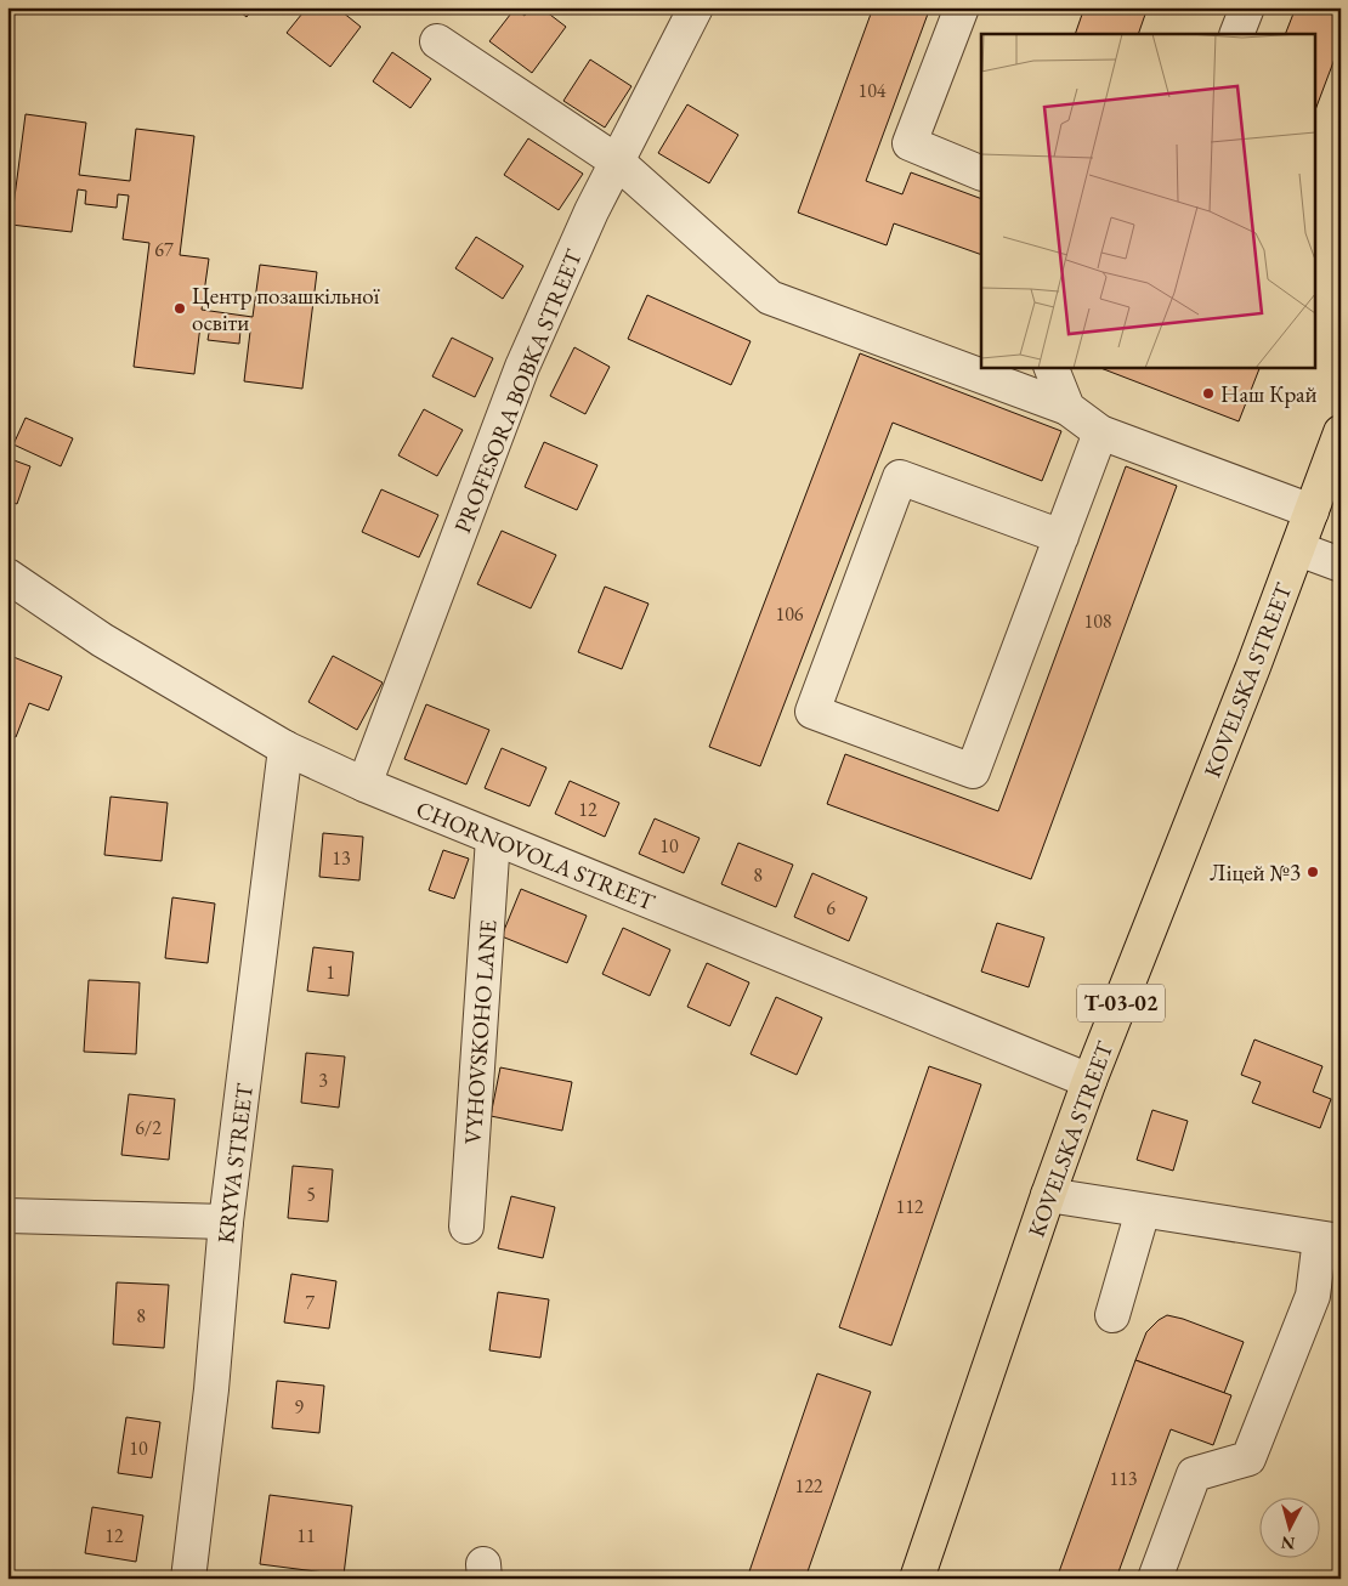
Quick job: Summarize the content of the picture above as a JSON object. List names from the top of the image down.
{
  "streets": {
    "main road": ["KOVELSKA STREET", "Т-03-02"],
    "street": [
      "PROFESORA BOBKA STREET",
      "CHORNOVOLA STREET",
      "VYHOVSKOHO LANE",
      "KRYVA STREET"
    ]
  },
  "crossings": [
    ["PROFESORA BOBKA STREET", "CHORNOVOLA STREET"],
    ["KOVELSKA STREET", "CHORNOVOLA STREET"],
    ["CHORNOVOLA STREET", "VYHOVSKOHO LANE"],
    ["CHORNOVOLA STREET", "KRYVA STREET"]
  ],
  "places": ["Центр позашкільної освіти", "Наш Край", "Ліцей №3"],
  "house_numbers": [
    "104",
    "67",
    "106",
    "108",
    "12",
    "10",
    "13",
    "8",
    "6",
    "1",
    "3",
    "6/2",
    "5",
    "112",
    "7",
    "8",
    "9",
    "10",
    "113",
    "122",
    "12",
    "11"
  ],
  "north": "bottom"
}
